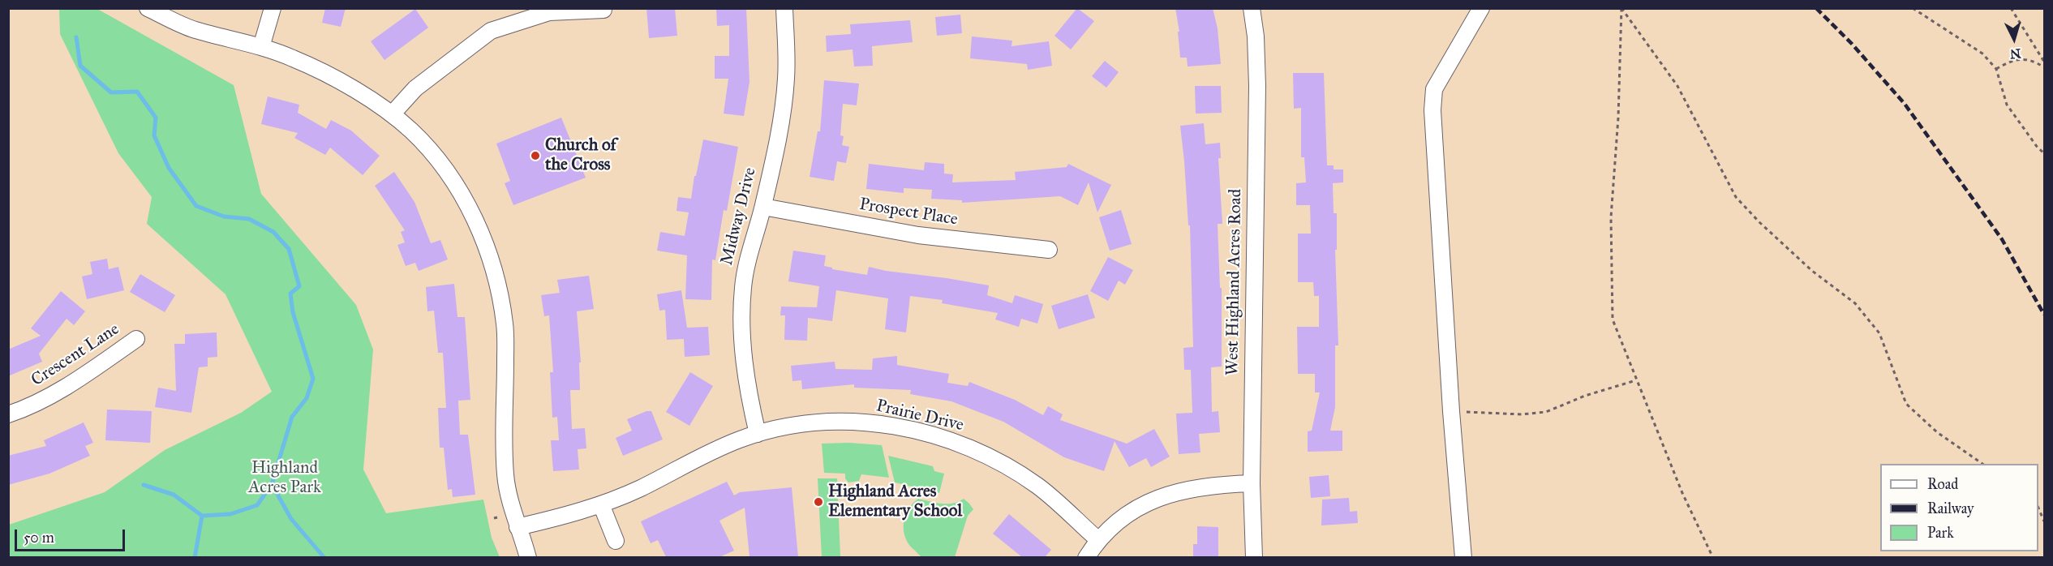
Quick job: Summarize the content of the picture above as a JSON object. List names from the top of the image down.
{
  "streets": {
    "street": [
      "Prospect Place",
      "Midway Drive",
      "West Highland Acres Road",
      "Crescent Lane",
      "Prairie Drive"
    ]
  },
  "crossings": [
    ["Prospect Place", "Midway Drive"],
    ["Midway Drive", "Prairie Drive"]
  ],
  "parks": ["Highland Acres Park"],
  "places": ["Church of the Cross", "Highland Acres Elementary School"],
  "legend": ["Road", "Railway", "Park"],
  "scale_bar": "50 m",
  "north": "bottom"
}
